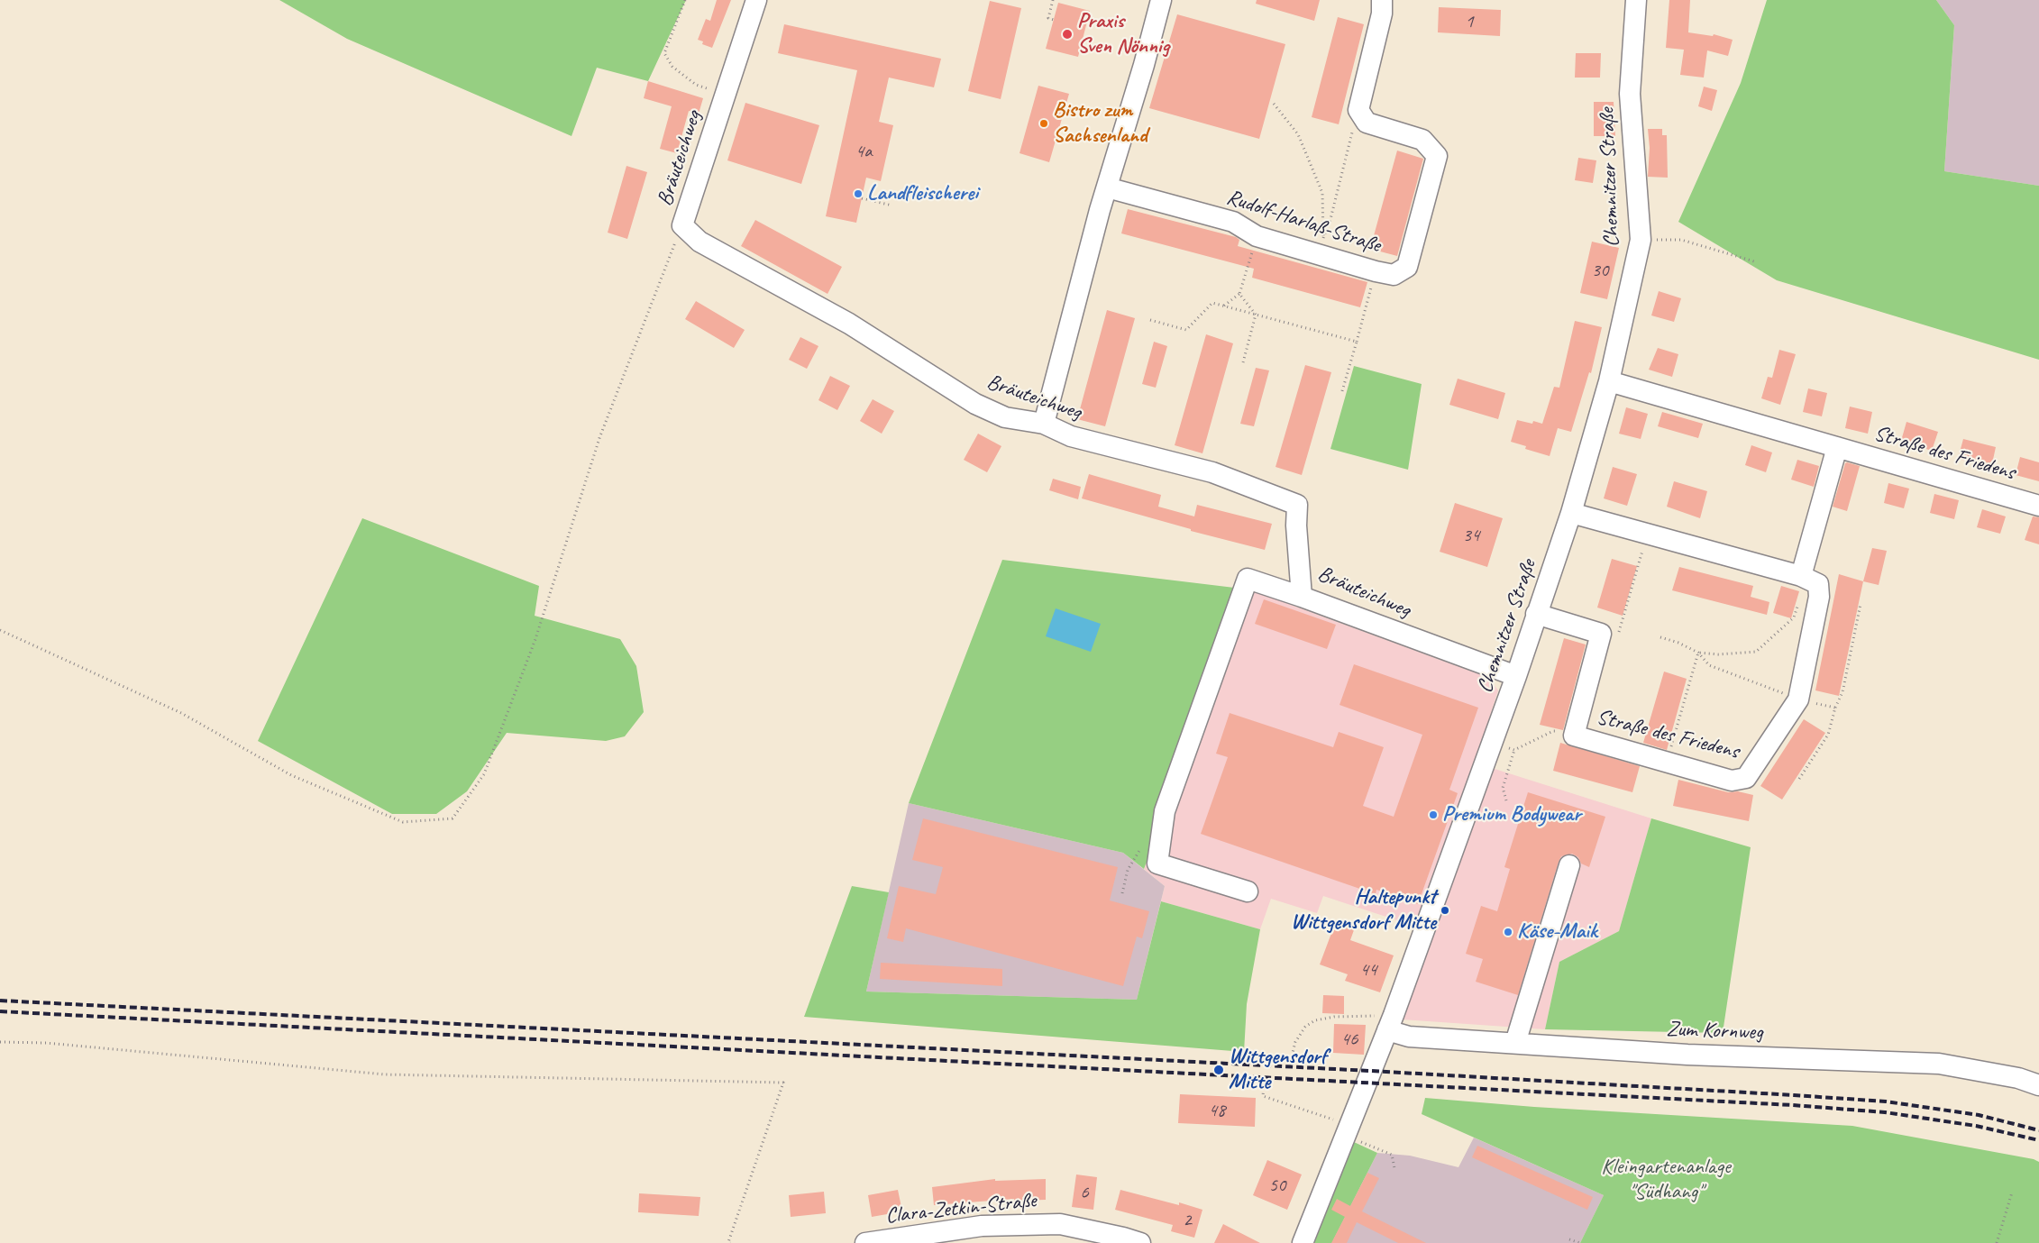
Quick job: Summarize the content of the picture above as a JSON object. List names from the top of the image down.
{
  "streets": {
    "street": [
      "Bräuteichweg",
      "Chemnitzer Straße",
      "Rudolf-Harlaß-Straße",
      "Straße des Friedens",
      "Zum Kornweg",
      "Clara-Zetkin-Straße"
    ]
  },
  "crossings": [
    ["Bräuteichweg", "Chemnitzer Straße"],
    ["Chemnitzer Straße", "Straße des Friedens"],
    ["Chemnitzer Straße", "Zum Kornweg"]
  ],
  "parks": ["Kleingartenanlage \"Südhang\""],
  "places": [
    "Praxis Sven Nönnig",
    "Bistro zum Sachsenland",
    "Landfleischerei",
    "Premium Bodywear",
    "Haltepunkt Wittgensdorf Mitte",
    "Käse-Maik",
    "Wittgensdorf Mitte"
  ],
  "house_numbers": [
    "1",
    "4a",
    "30",
    "34",
    "44",
    "46",
    "48",
    "50",
    "6",
    "2"
  ]
}
